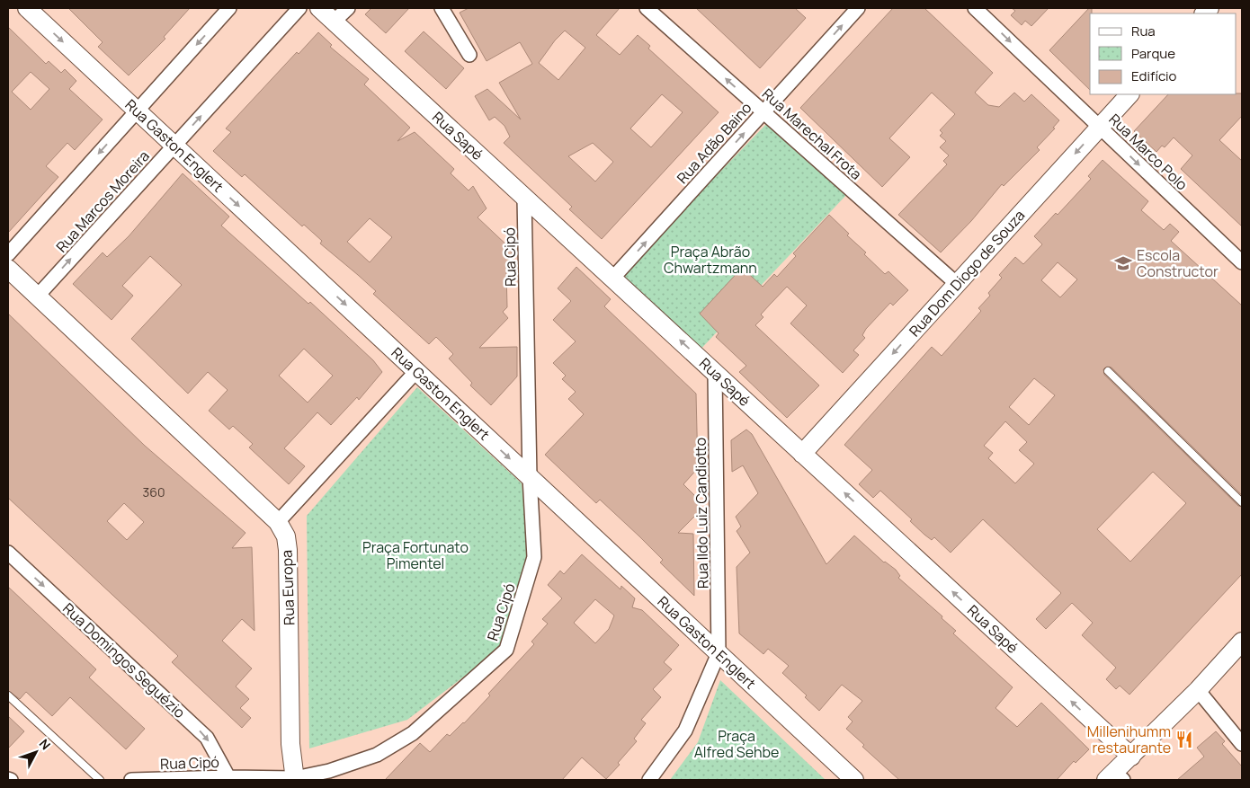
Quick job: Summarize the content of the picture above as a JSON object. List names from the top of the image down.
{
  "streets": {
    "street": [
      "Rua Marechal Frota",
      "Rua Sapé",
      "Rua Adão Baino",
      "Rua Gaston Englert",
      "Rua Marco Polo",
      "Rua Marcos Moreira",
      "Rua Cipó",
      "Rua Dom Diogo de Souza",
      "Rua Ildo Luiz Candiotto",
      "Rua Europa",
      "Rua Domingos Seguézio"
    ]
  },
  "crossings": [
    ["Rua Marechal Frota", "Rua Adão Baino"],
    ["Rua Marechal Frota", "Rua Dom Diogo de Souza"],
    ["Rua Sapé", "Rua Adão Baino"],
    ["Rua Sapé", "Rua Cipó"],
    ["Rua Sapé", "Rua Dom Diogo de Souza"],
    ["Rua Sapé", "Rua Ildo Luiz Candiotto"],
    ["Rua Gaston Englert", "Rua Marcos Moreira"],
    ["Rua Gaston Englert", "Rua Cipó"],
    ["Rua Gaston Englert", "Rua Ildo Luiz Candiotto"],
    ["Rua Marco Polo", "Rua Dom Diogo de Souza"],
    ["Rua Cipó", "Rua Europa"],
    ["Rua Cipó", "Rua Domingos Seguézio"]
  ],
  "one_way": [
    "Rua Marechal Frota",
    "Rua Sapé",
    "Rua Adão Baino",
    "Rua Gaston Englert",
    "Rua Marco Polo",
    "Rua Dom Diogo de Souza",
    "Rua Domingos Seguézio"
  ],
  "parks": ["Praça Abrão Chwartzmann", "Praça Fortunato Pimentel", "Praça Alfred Sehbe"],
  "places": {
    "school or university": ["Escola Constructor"],
    "restaurant": ["Millenihumm restaurante"]
  },
  "house_numbers": ["360"],
  "legend": ["Rua", "Parque", "Edifício"],
  "north": "top right"
}
